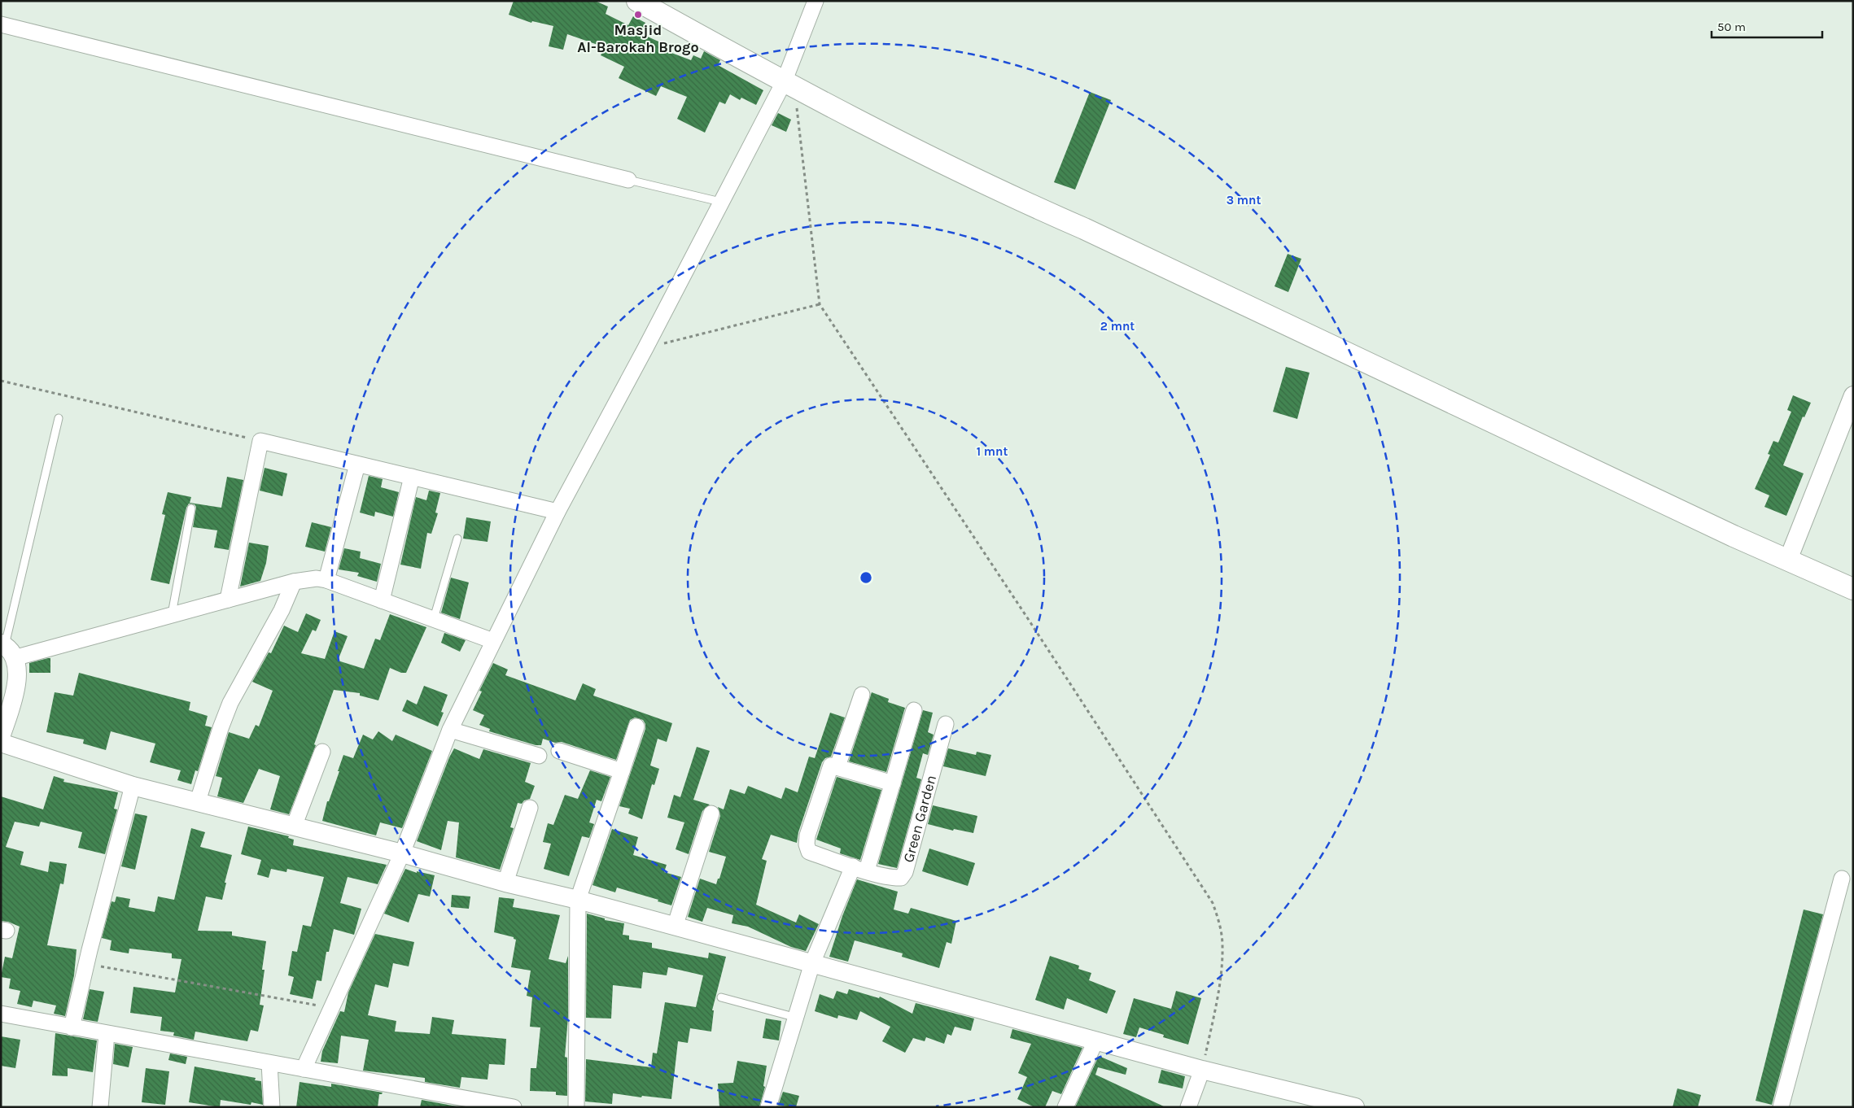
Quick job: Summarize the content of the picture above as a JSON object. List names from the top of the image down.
{
  "streets": {
    "street": ["Green Garden"]
  },
  "places": ["Masjid Al-Barokah Brogo"],
  "scale_bar": "50 m",
  "rings": ["3 mnt", "2 mnt", "1 mnt"]
}
